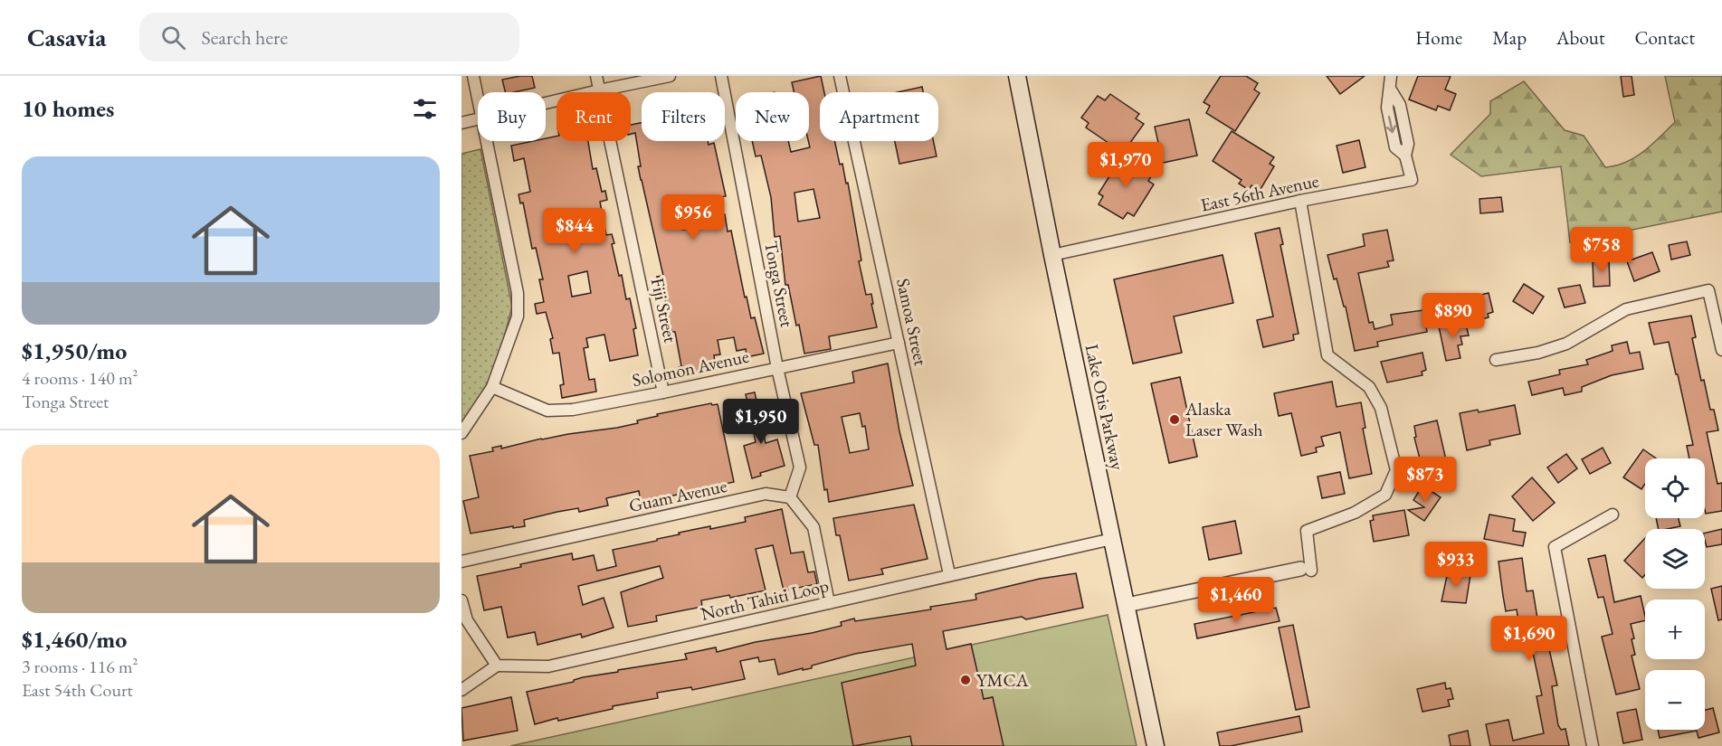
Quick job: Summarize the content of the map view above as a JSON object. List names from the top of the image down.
{
  "streets": {
    "main road": ["Lake Otis Parkway"],
    "street": [
      "East 56th Avenue",
      "Tonga Street",
      "Fiji Street",
      "Samoa Street",
      "Solomon Avenue",
      "Guam Avenue",
      "North Tahiti Loop"
    ]
  },
  "crossings": [
    ["East 56th Avenue", "Lake Otis Parkway"],
    ["Tonga Street", "Solomon Avenue"],
    ["Tonga Street", "Guam Avenue"],
    ["Fiji Street", "Solomon Avenue"],
    ["Samoa Street", "Solomon Avenue"],
    ["Samoa Street", "North Tahiti Loop"],
    ["Lake Otis Parkway", "North Tahiti Loop"]
  ],
  "places": ["Alaska Laser Wash", "YMCA"],
  "page": {
    "header": "Casavia",
    "search": "Search here",
    "nav": [
      "Home",
      "Map",
      "About",
      "Contact"
    ],
    "heading": "10 homes",
    "chip": [
      "Buy",
      "Rent",
      "Filters",
      "New",
      "Apartment"
    ],
    "list": [
      {
        "name": "$1,950/mo",
        "note": "4 rooms · 140 m² · Tonga Street"
      },
      {
        "name": "$1,460/mo",
        "note": "3 rooms · 116 m² · East 54th Court"
      }
    ],
    "price": [
      "$1,970",
      "$956",
      "$844",
      "$758",
      "$890",
      "$1,950",
      "$873",
      "$933",
      "$1,460",
      "$1,690"
    ],
    "map_buttons": ["+", "−"]
  }
}
